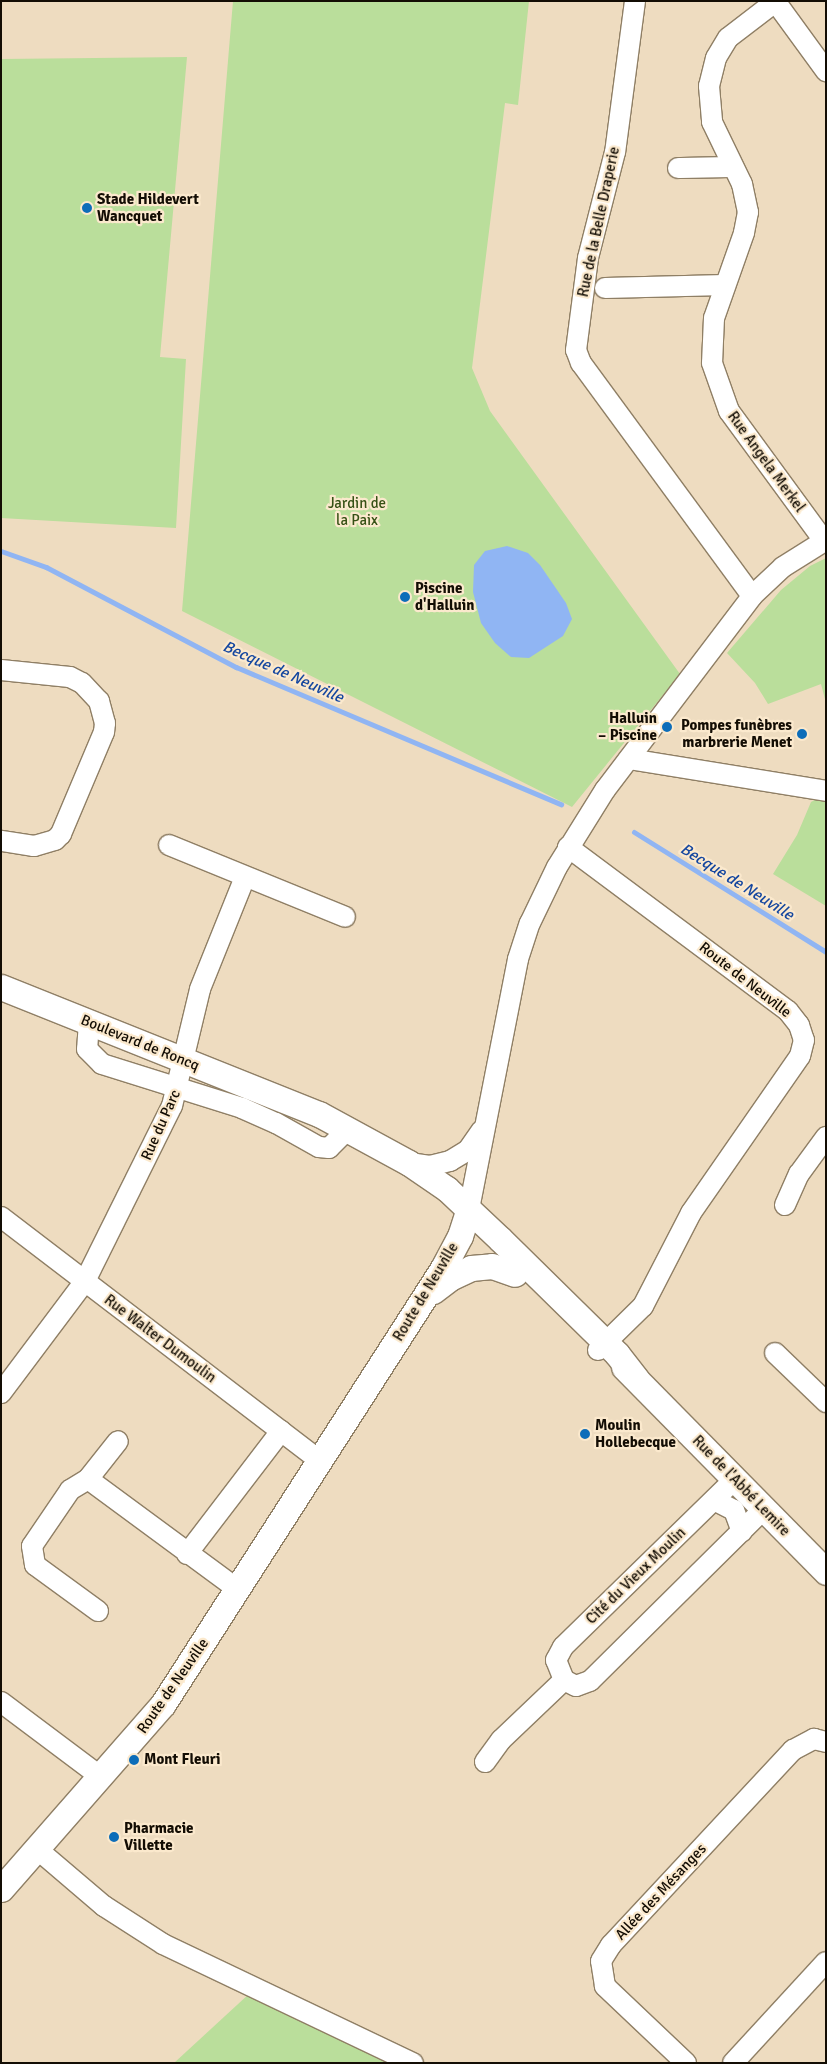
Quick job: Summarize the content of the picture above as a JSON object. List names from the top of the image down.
{
  "streets": {
    "main road": ["Route de Neuville", "Boulevard de Roncq", "Rue de l'Abbé Lemire"],
    "street": [
      "Rue de la Belle Draperie",
      "Rue Angela Merkel",
      "Rue du Parc",
      "Rue Walter Dumoulin",
      "Cité du Vieux Moulin",
      "Allée des Mésanges"
    ]
  },
  "crossings": [
    ["Rue de la Belle Draperie", "Route de Neuville"],
    ["Rue Angela Merkel", "Route de Neuville"],
    ["Route de Neuville", "Boulevard de Roncq"],
    ["Route de Neuville", "Rue Walter Dumoulin"],
    ["Route de Neuville", "Rue de l'Abbé Lemire"],
    ["Boulevard de Roncq", "Rue du Parc"],
    ["Boulevard de Roncq", "Rue de l'Abbé Lemire"],
    ["Rue du Parc", "Rue Walter Dumoulin"],
    ["Rue de l'Abbé Lemire", "Cité du Vieux Moulin"]
  ],
  "water": ["Becque de Neuville"],
  "parks": ["Jardin de la Paix"],
  "places": [
    "Stade Hildevert Wancquet",
    "Piscine d'Halluin",
    "Halluin – Piscine",
    "Pompes funèbres marbrerie Menet",
    "Moulin Hollebecque",
    "Mont Fleuri",
    "Pharmacie Villette"
  ]
}
